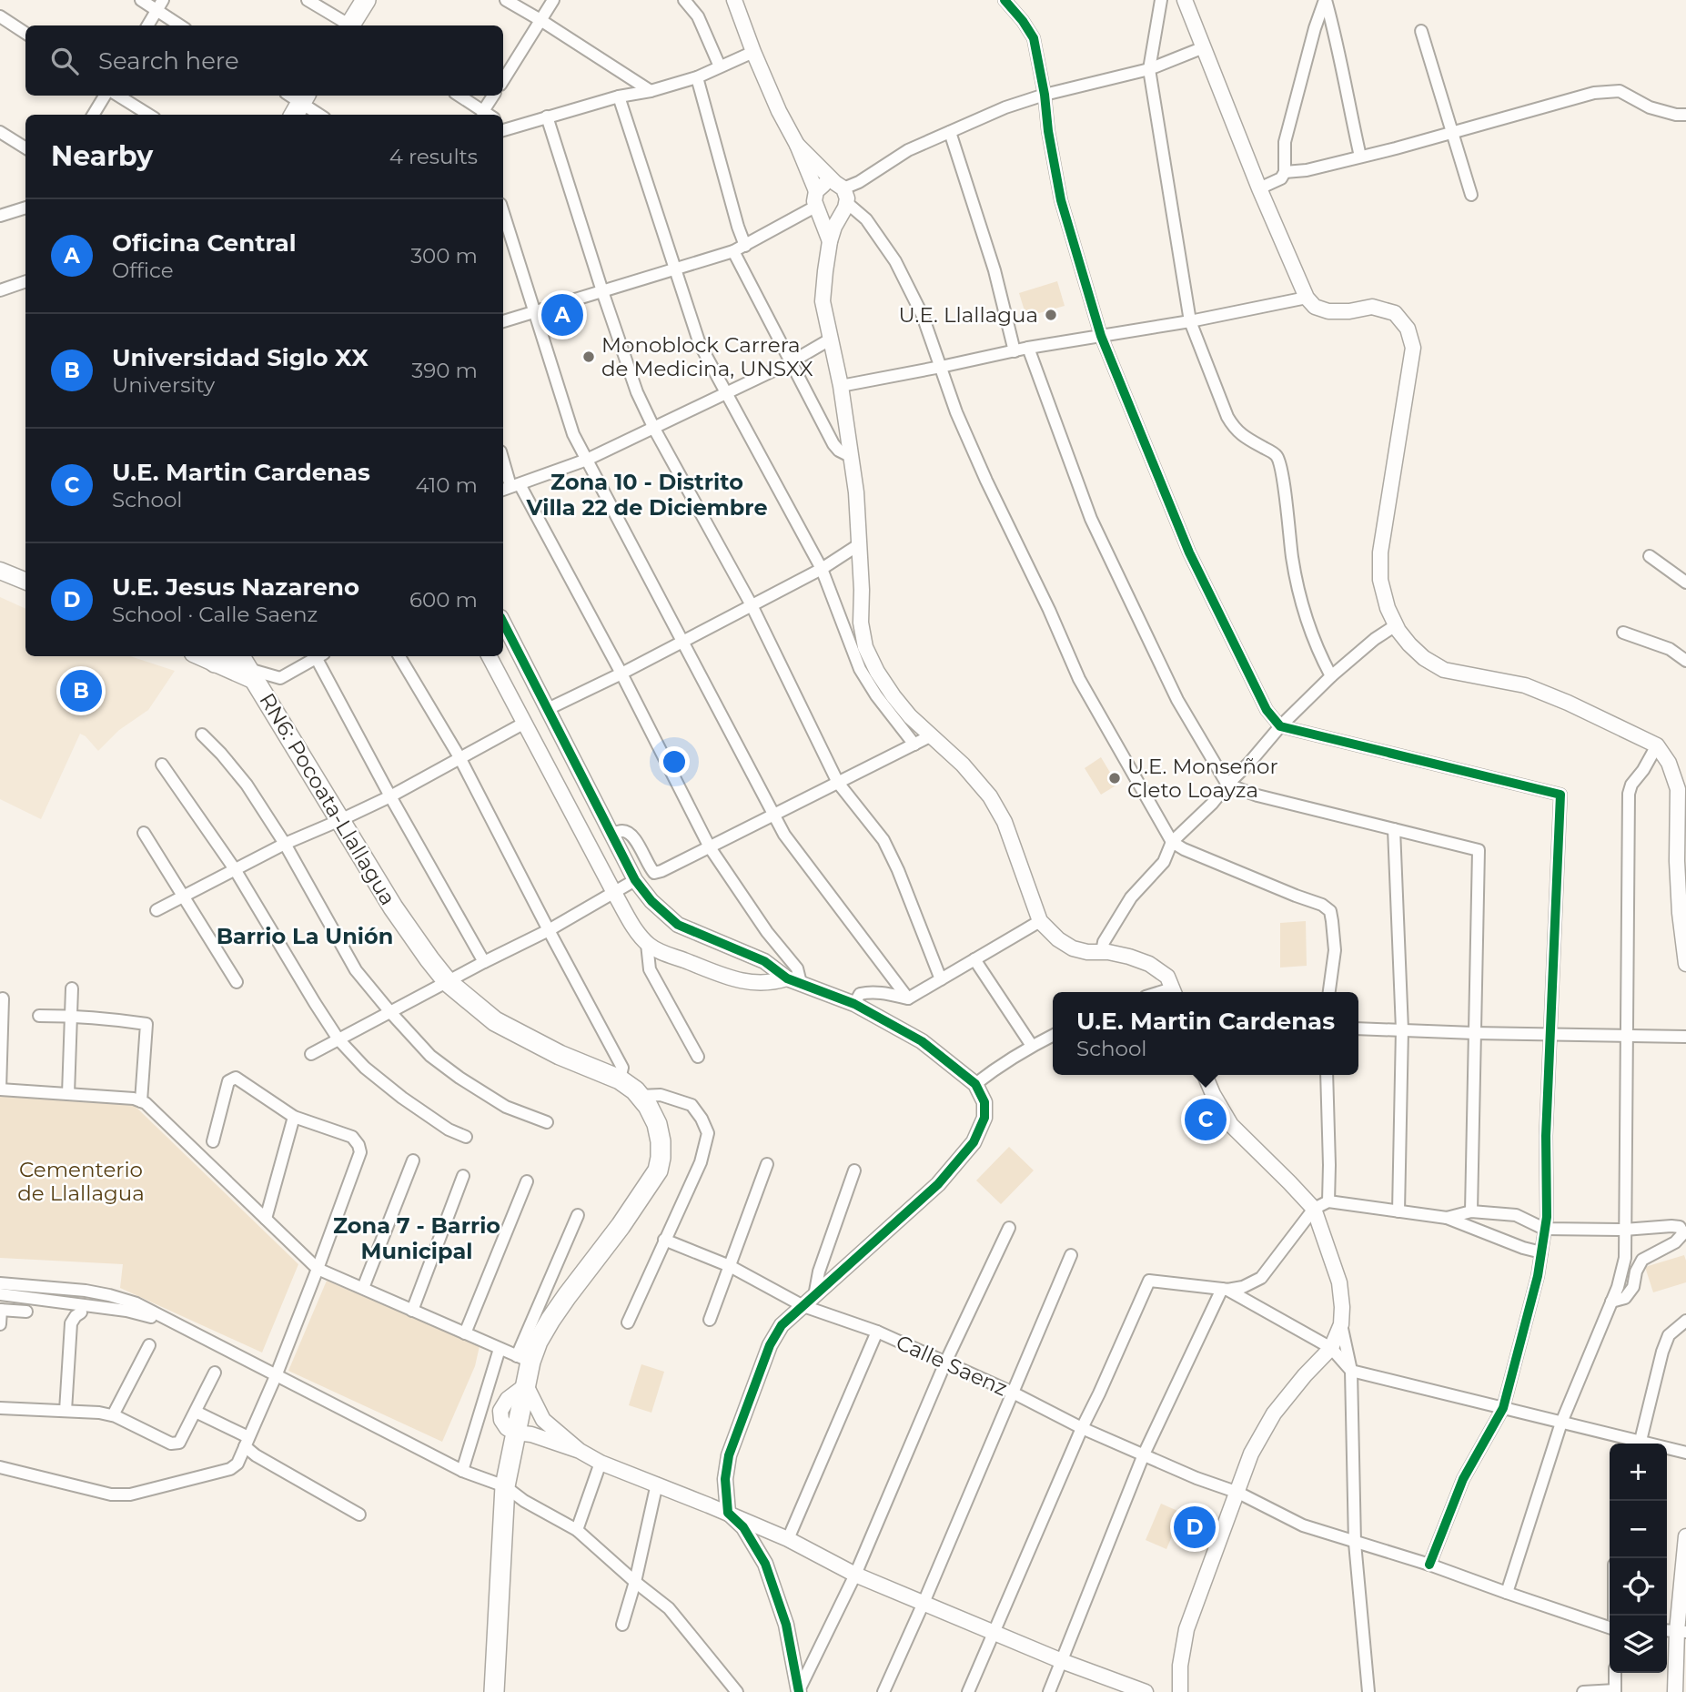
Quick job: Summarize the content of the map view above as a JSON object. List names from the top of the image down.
{
  "streets": {
    "highway": ["RN6: Pocoata-Llallagua"],
    "street": ["Calle Saenz"]
  },
  "districts": ["Zona 10 - Distrito Villa 22 de Diciembre", "Barrio La Unión", "Zona 7 - Barrio Municipal"],
  "parks": ["Cementerio de Llallagua"],
  "places": ["U.E. Llallagua", "Monoblock Carrera de Medicina, UNSXX", "U.E. Monseñor Cleto Loayza"],
  "page": {
    "search": "Search here",
    "heading": ["Nearby", "4 results"],
    "list": [
      {
        "mark": "A",
        "name": "Oficina Central",
        "note": "Office",
        "value": "300 m"
      },
      {
        "mark": "B",
        "name": "Universidad Siglo XX",
        "note": "University",
        "value": "390 m"
      },
      {
        "mark": "C",
        "name": "U.E. Martin Cardenas",
        "note": "School",
        "value": "410 m"
      },
      {
        "mark": "D",
        "name": "U.E. Jesus Nazareno",
        "note": "School · Calle Saenz",
        "value": "600 m"
      }
    ],
    "pins": [
      "A",
      "B",
      "C",
      "D"
    ],
    "popup": ["U.E. Martin Cardenas", "School"],
    "map_buttons": ["+", "−"]
  }
}
